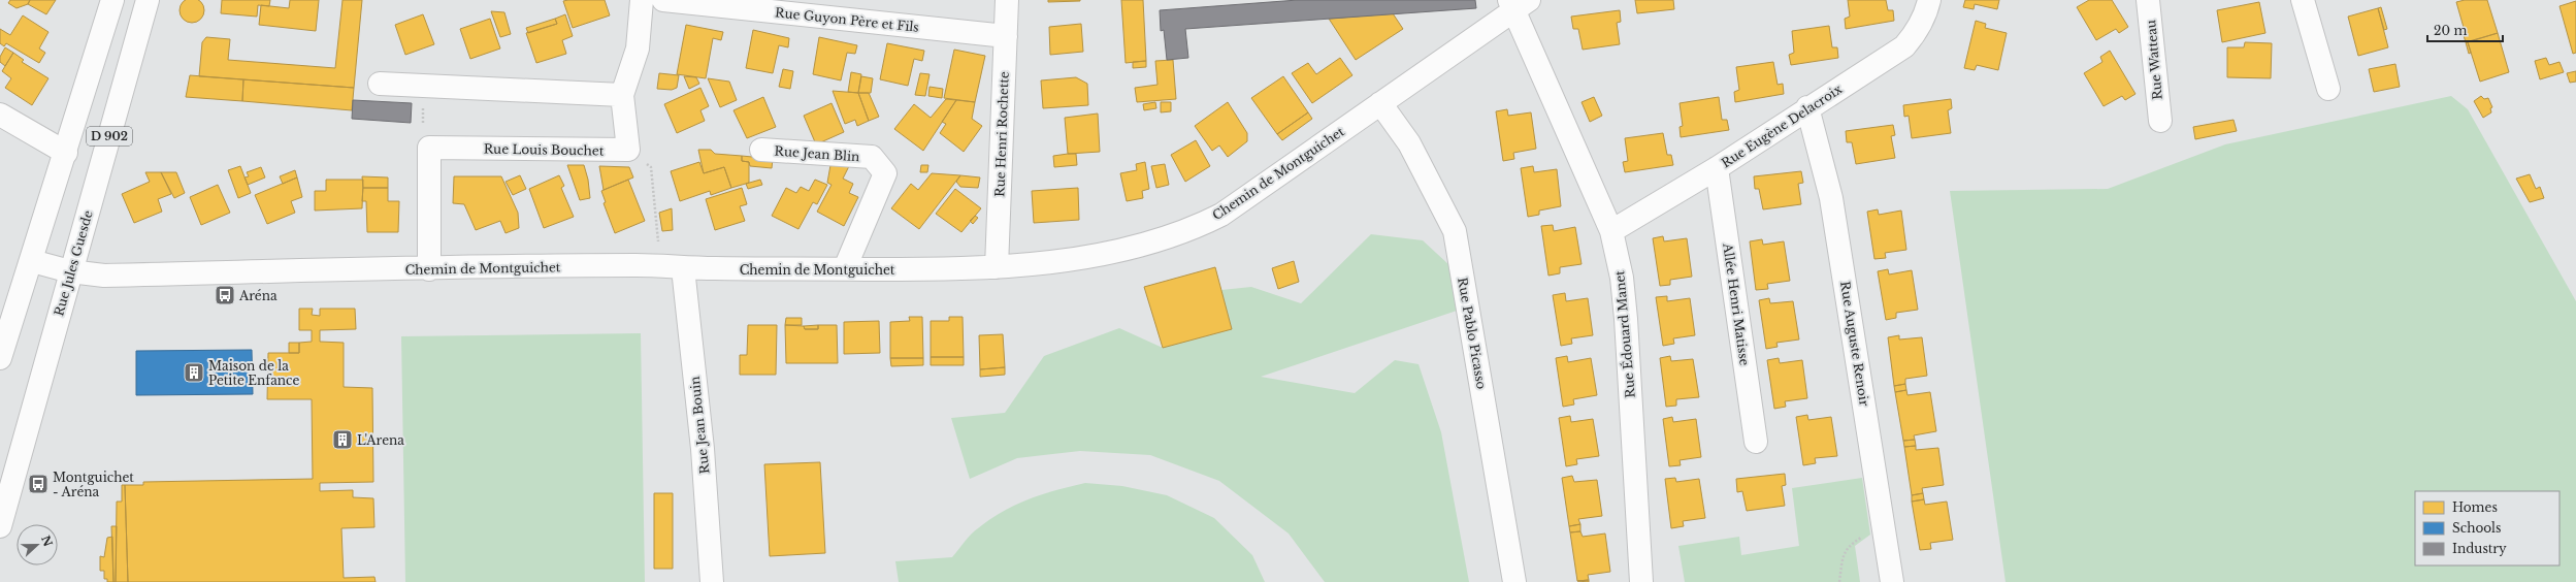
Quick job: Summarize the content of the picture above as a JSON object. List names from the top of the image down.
{
  "streets": {
    "street": [
      "Rue Guyon Père et Fils",
      "Rue Watteau",
      "Rue Eugène Delacroix",
      "Rue Henri Rochette",
      "D 902",
      "Rue Louis Bouchet",
      "Rue Jean Blin",
      "Chemin de Montguichet",
      "Rue Jules Guesde",
      "Allée Henri Matisse",
      "Rue Pablo Picasso",
      "Rue Édouard Manet",
      "Rue Auguste Renoir",
      "Rue Jean Bouin"
    ]
  },
  "crossings": [
    ["Rue Guyon Père et Fils", "Rue Henri Rochette"],
    ["Rue Eugène Delacroix", "Allée Henri Matisse"],
    ["Rue Eugène Delacroix", "Rue Édouard Manet"],
    ["Rue Eugène Delacroix", "Rue Auguste Renoir"],
    ["Rue Henri Rochette", "Chemin de Montguichet"],
    ["D 902", "Chemin de Montguichet"],
    ["Rue Jean Blin", "Chemin de Montguichet"],
    ["Chemin de Montguichet", "Rue Jules Guesde"],
    ["Chemin de Montguichet", "Rue Pablo Picasso"],
    ["Chemin de Montguichet", "Rue Édouard Manet"],
    ["Chemin de Montguichet", "Rue Jean Bouin"]
  ],
  "places": {
    "bus stop": ["Aréna", "Montguichet - Aréna"],
    "building": ["Maison de la Petite Enfance", "L'Arena"]
  },
  "legend": ["Homes", "Schools", "Industry"],
  "scale_bar": "20 m",
  "north": "right"
}
